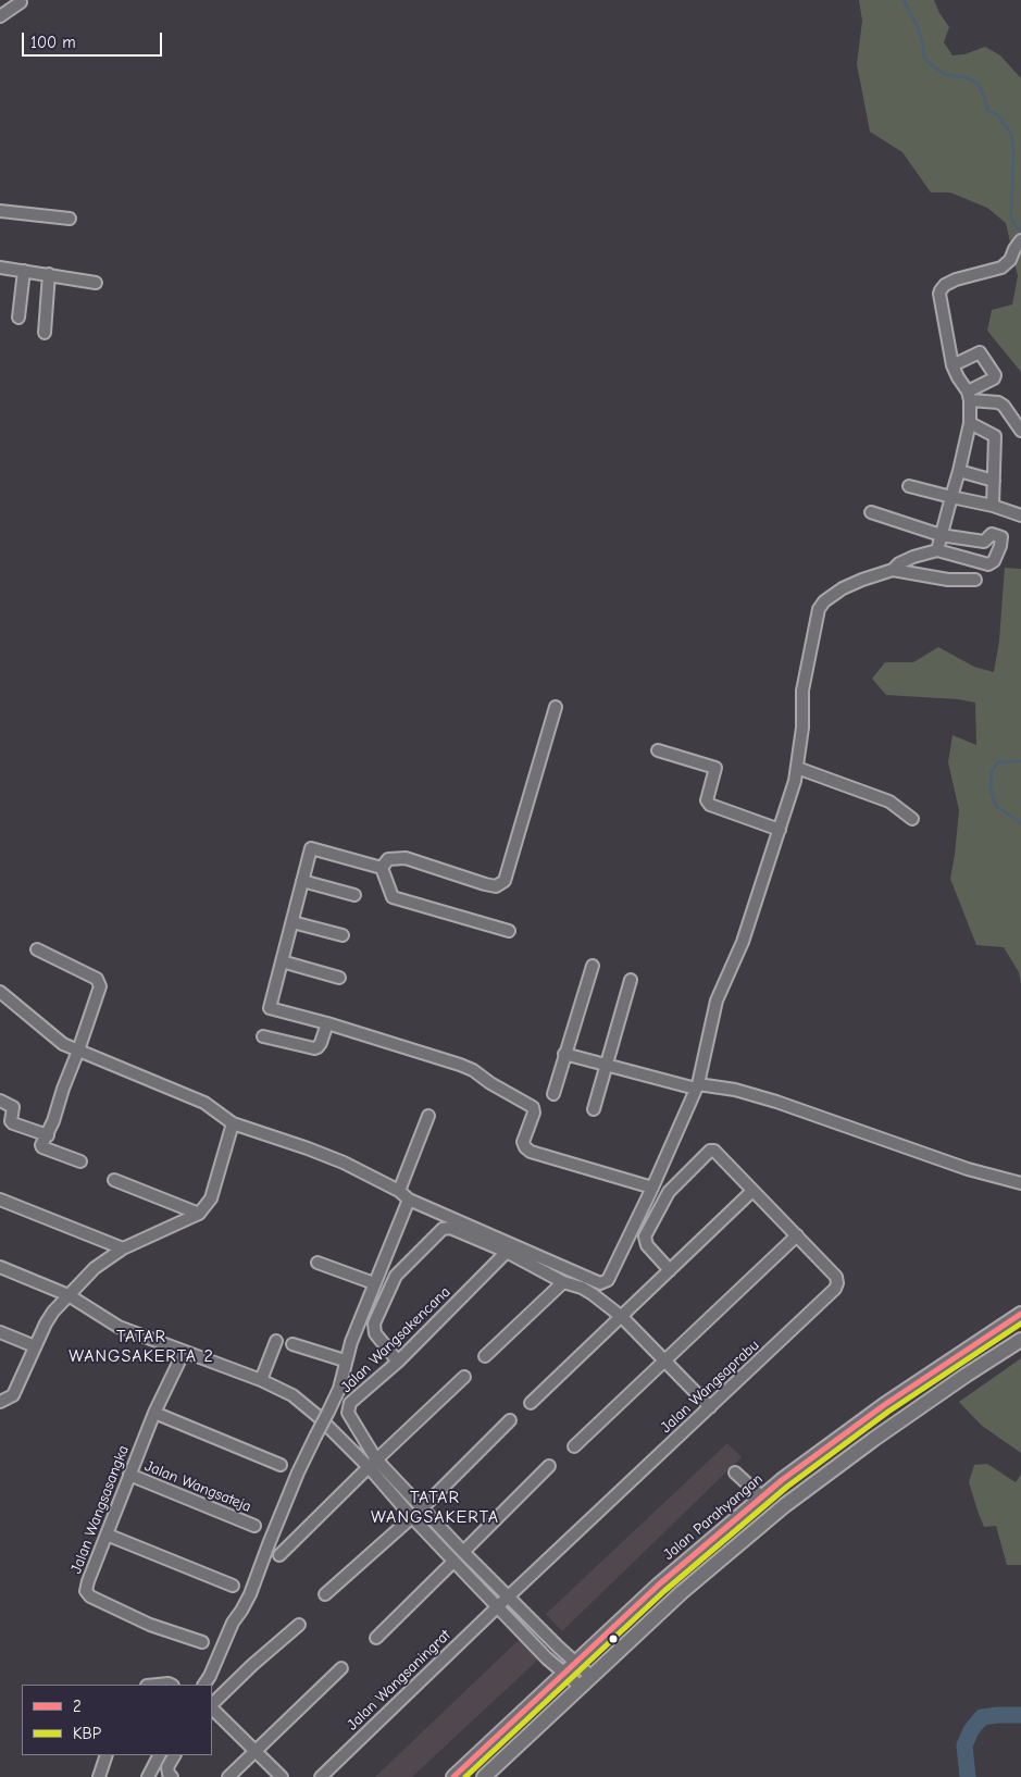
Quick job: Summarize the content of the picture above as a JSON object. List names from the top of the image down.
{
  "streets": {
    "main road": ["Jalan Parahyangan"],
    "street": [
      "Jalan Wangsakencana",
      "Jalan Wangsaprabu",
      "Jalan Wangsateja",
      "Jalan Wangsasangka",
      "Jalan Wangsaningrat"
    ]
  },
  "crossings": [
    ["Jalan Wangsaprabu", "Jalan Wangsaningrat"],
    ["Jalan Wangsateja", "Jalan Wangsasangka"]
  ],
  "districts": ["TATAR WANGSAKERTA 2", "TATAR WANGSAKERTA"],
  "lines": ["transit line 2", "transit line KBP"],
  "legend": ["2", "KBP"],
  "scale_bar": "100 m"
}
